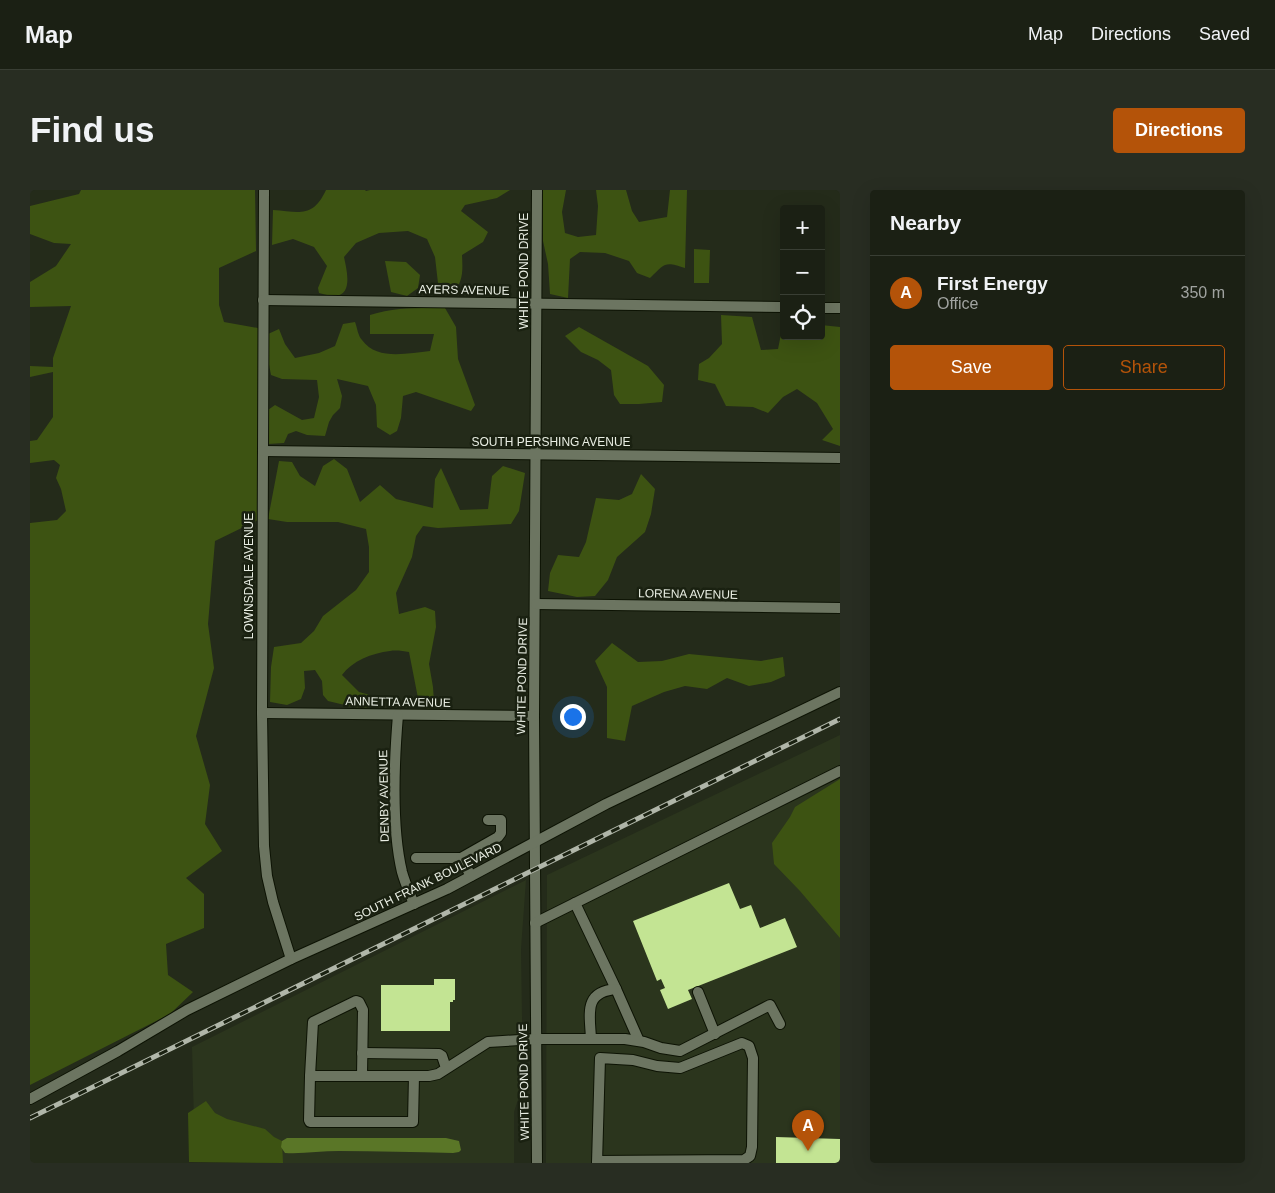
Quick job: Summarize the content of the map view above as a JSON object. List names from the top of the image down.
{
  "streets": {
    "street": [
      "WHITE POND DRIVE",
      "AYERS AVENUE",
      "SOUTH PERSHING AVENUE",
      "LOWNSDALE AVENUE",
      "LORENA AVENUE",
      "ANNETTA AVENUE",
      "DENBY AVENUE",
      "SOUTH FRANK BOULEVARD"
    ]
  },
  "crossings": [
    ["WHITE POND DRIVE", "AYERS AVENUE"],
    ["WHITE POND DRIVE", "SOUTH PERSHING AVENUE"],
    ["WHITE POND DRIVE", "LORENA AVENUE"],
    ["WHITE POND DRIVE", "ANNETTA AVENUE"],
    ["WHITE POND DRIVE", "SOUTH FRANK BOULEVARD"],
    ["AYERS AVENUE", "LOWNSDALE AVENUE"],
    ["SOUTH PERSHING AVENUE", "LOWNSDALE AVENUE"],
    ["LOWNSDALE AVENUE", "ANNETTA AVENUE"],
    ["LOWNSDALE AVENUE", "SOUTH FRANK BOULEVARD"],
    ["ANNETTA AVENUE", "DENBY AVENUE"],
    ["DENBY AVENUE", "SOUTH FRANK BOULEVARD"]
  ],
  "page": {
    "header": "Map",
    "nav": ["Map", "Directions", "Saved"],
    "buttons": [
      "Directions",
      ["Save", "Share"]
    ],
    "title": "Find us",
    "heading": "Nearby",
    "map_buttons": ["+", "−"],
    "list": [
      {
        "mark": "A",
        "name": "First Energy",
        "note": "Office",
        "value": "350 m"
      }
    ],
    "pins": "A"
  }
}
